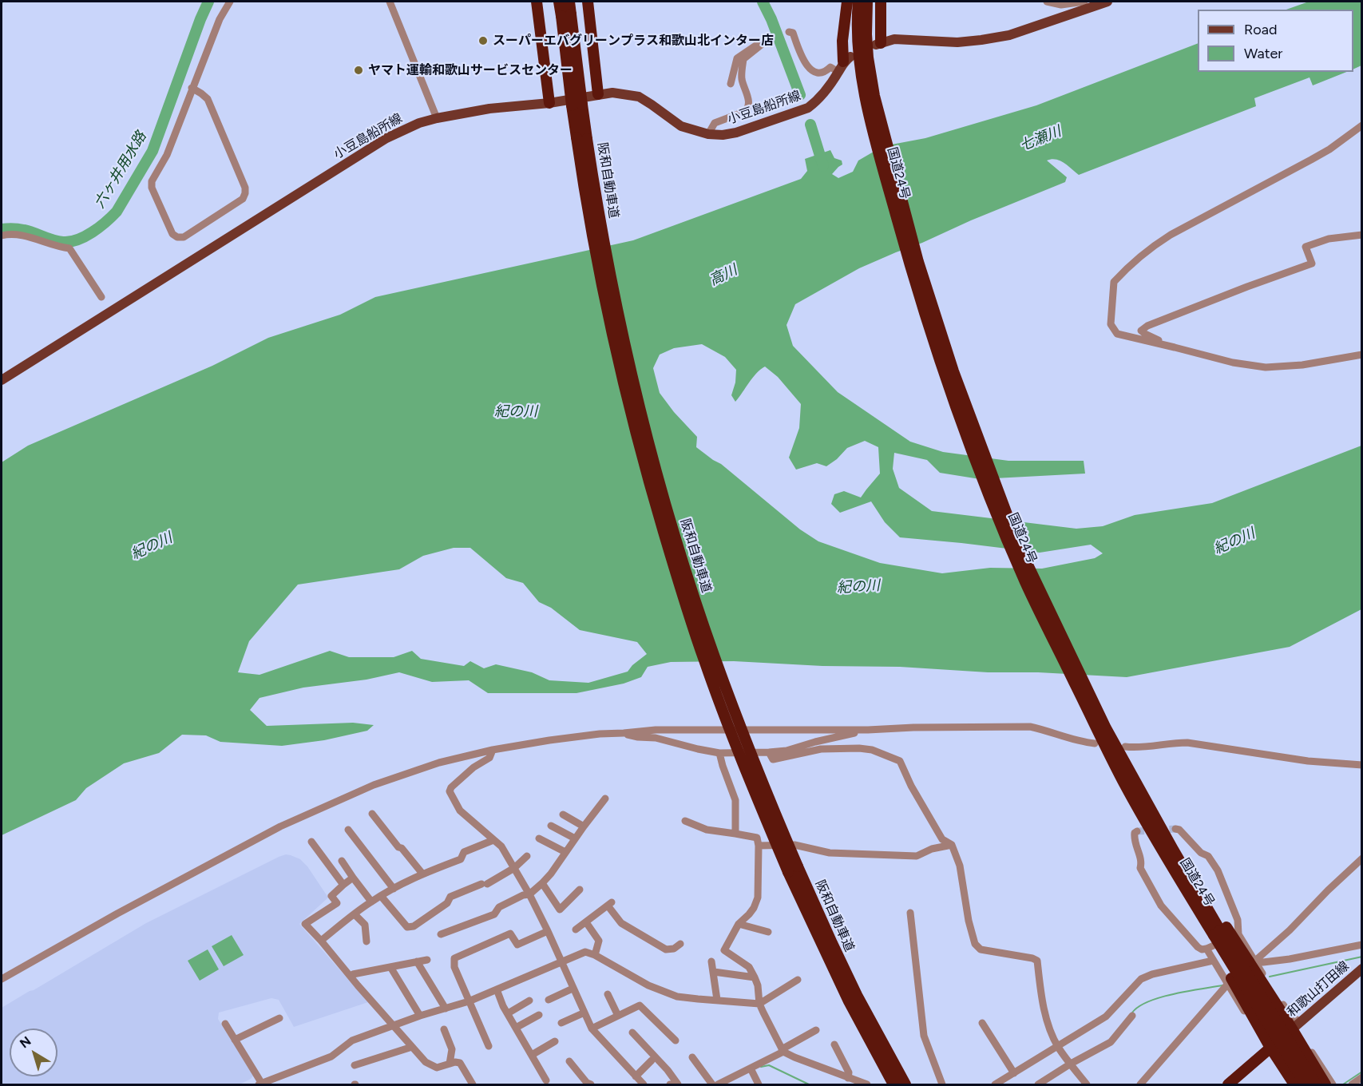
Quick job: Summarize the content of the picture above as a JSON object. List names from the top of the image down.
{
  "streets": {
    "highway": ["国道24号", "阪和自動車道"],
    "main road": ["小豆島船所線", "和歌山打田線"]
  },
  "water": [
    "七瀬川",
    "六ヶ井用水路",
    "高川",
    "紀の川"
  ],
  "places": ["スーパーエバグリーンプラス和歌山北インター店", "ヤマト運輸和歌山サービスセンター"],
  "legend": ["Road", "Water"],
  "north": "top left"
}
